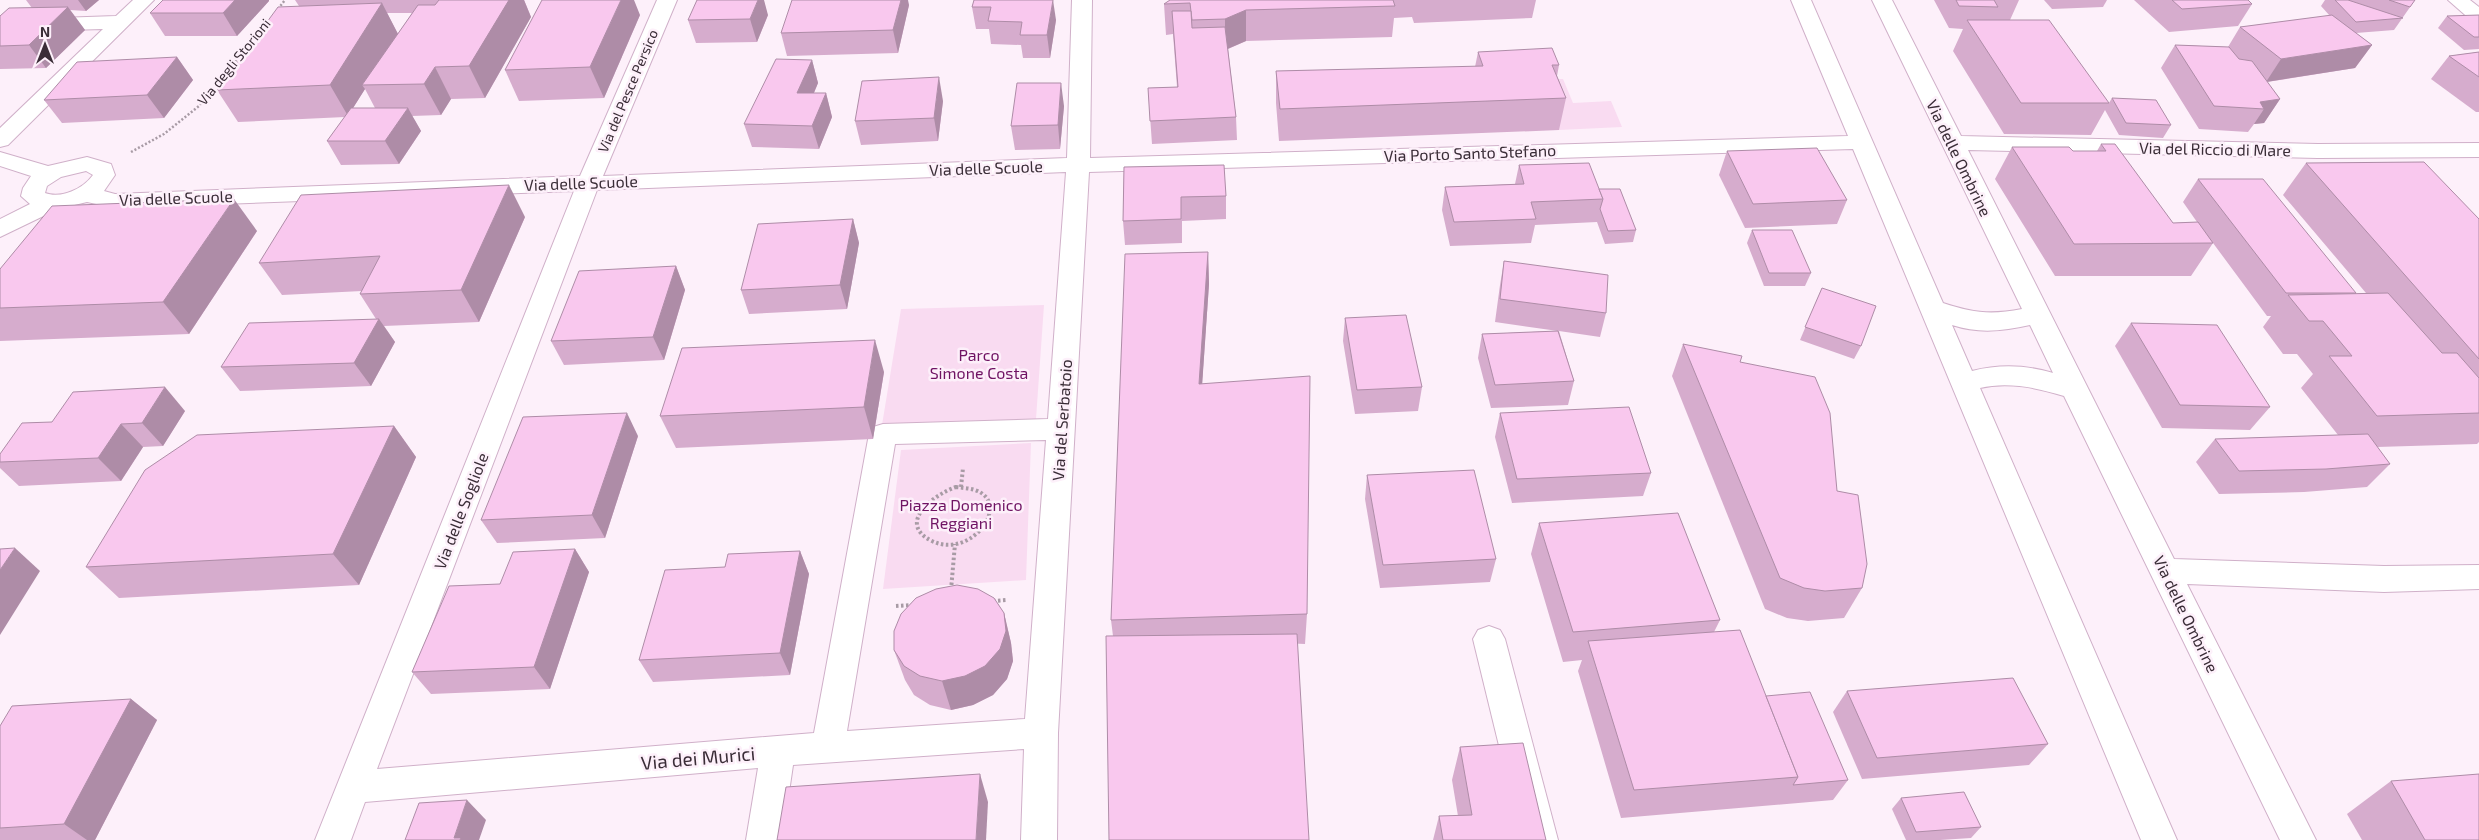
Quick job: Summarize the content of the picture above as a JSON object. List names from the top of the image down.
{
  "streets": {
    "street": [
      "Via del Pesce Persico",
      "Via del Riccio di Mare",
      "Via Porto Santo Stefano",
      "Via delle Ombrine",
      "Via delle Scuole",
      "Via del Serbatoio",
      "Via delle Sogliole",
      "Via dei Murici"
    ],
    "path": ["Via degli Storioni"]
  },
  "crossings": [
    ["Via del Pesce Persico", "Via delle Scuole"],
    ["Via del Pesce Persico", "Via delle Sogliole"],
    ["Via del Riccio di Mare", "Via delle Ombrine"],
    ["Via Porto Santo Stefano", "Via delle Scuole"],
    ["Via Porto Santo Stefano", "Via del Serbatoio"],
    ["Via delle Scuole", "Via del Serbatoio"],
    ["Via delle Scuole", "Via delle Sogliole"],
    ["Via del Serbatoio", "Via dei Murici"],
    ["Via delle Sogliole", "Via dei Murici"]
  ],
  "parks": ["Parco Simone Costa", "Piazza Domenico Reggiani"],
  "north": "top"
}
